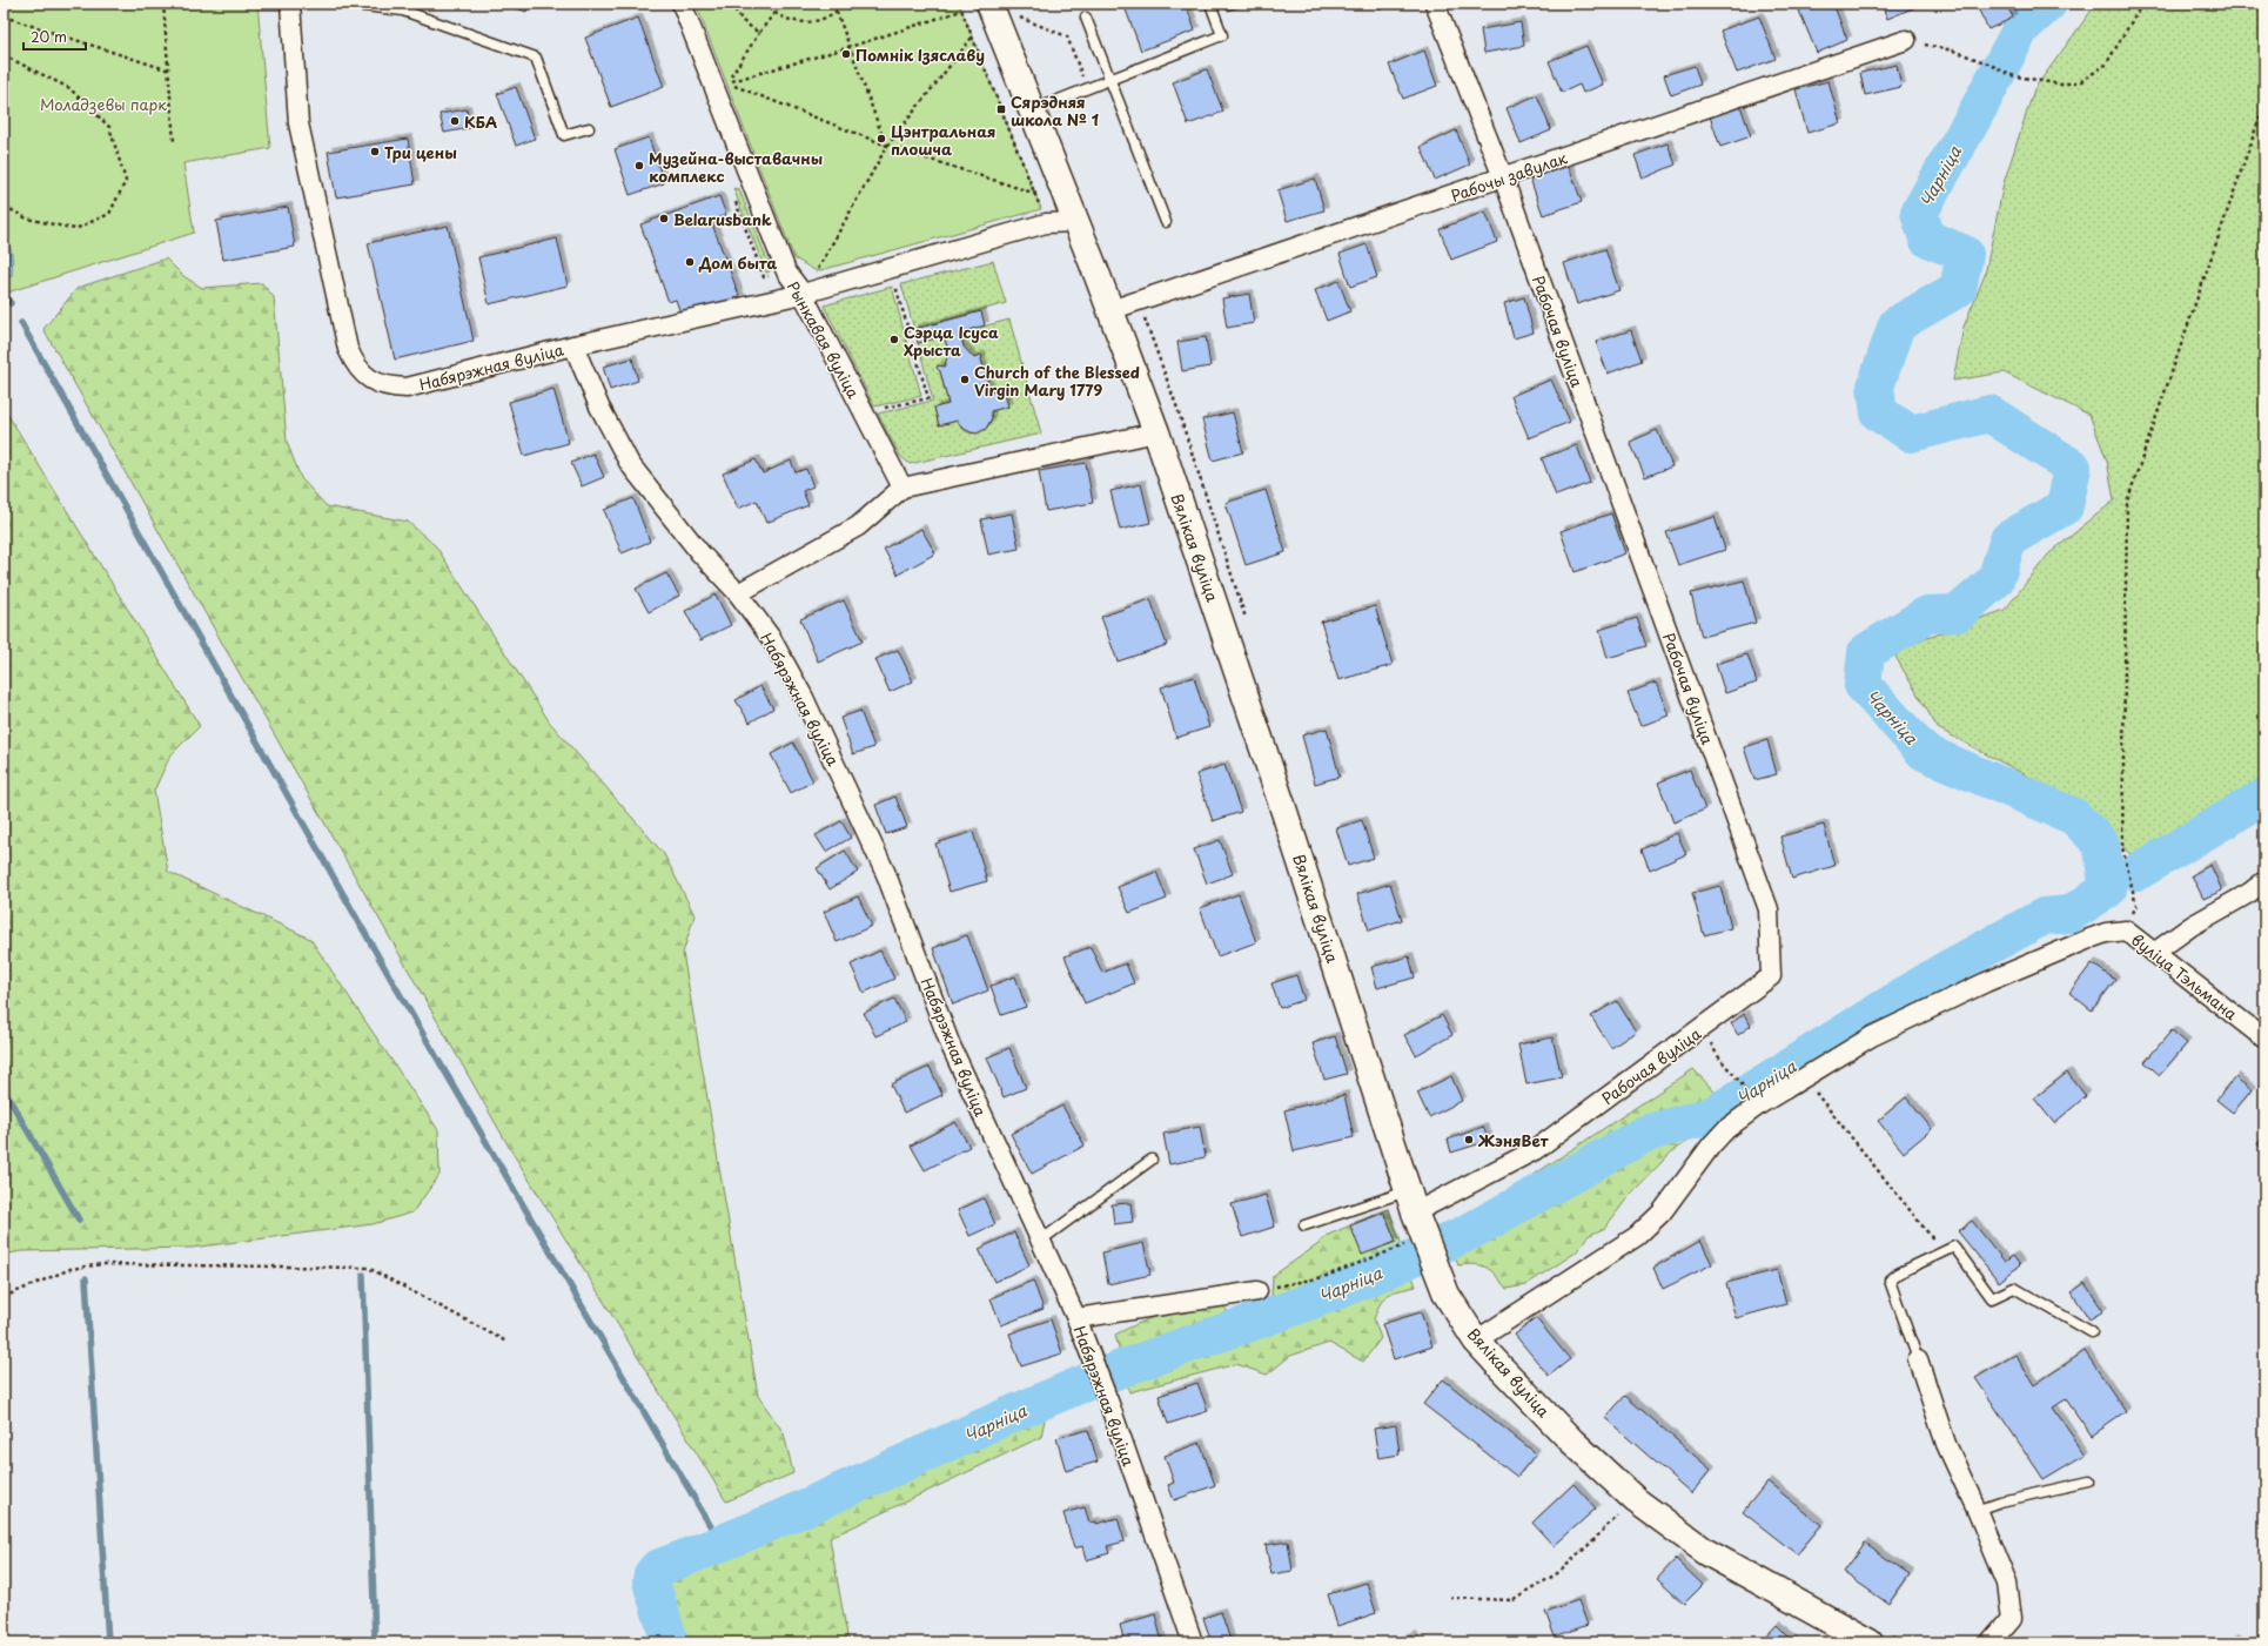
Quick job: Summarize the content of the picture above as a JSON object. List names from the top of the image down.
{
  "streets": {
    "main road": ["Вялікая вуліца"],
    "street": [
      "Рабочы завулак",
      "Рабочая вуліца",
      "Рынкавая вуліца",
      "Набярэжная вуліца",
      "вуліца Тэльмана"
    ]
  },
  "crossings": [
    ["Рабочы завулак", "Рабочая вуліца"],
    ["Рабочы завулак", "Вялікая вуліца"],
    ["Рабочая вуліца", "Вялікая вуліца"]
  ],
  "water": ["Чарніца"],
  "parks": ["Моладзевы парк"],
  "places": {
    "other": [
      "Помнік Ізяславу",
      "КБА",
      "Цэнтральная плошча",
      "Три цены",
      "Музейна-выставачны комплекс",
      "Belarusbank",
      "Дом быта",
      "Сэрца Ісуса Хрыста",
      "Church of the Blessed Virgin Mary 1779",
      "ЖэняВет"
    ],
    "transit": ["Сярэдняя школа № 1"]
  },
  "scale_bar": "20 m"
}
